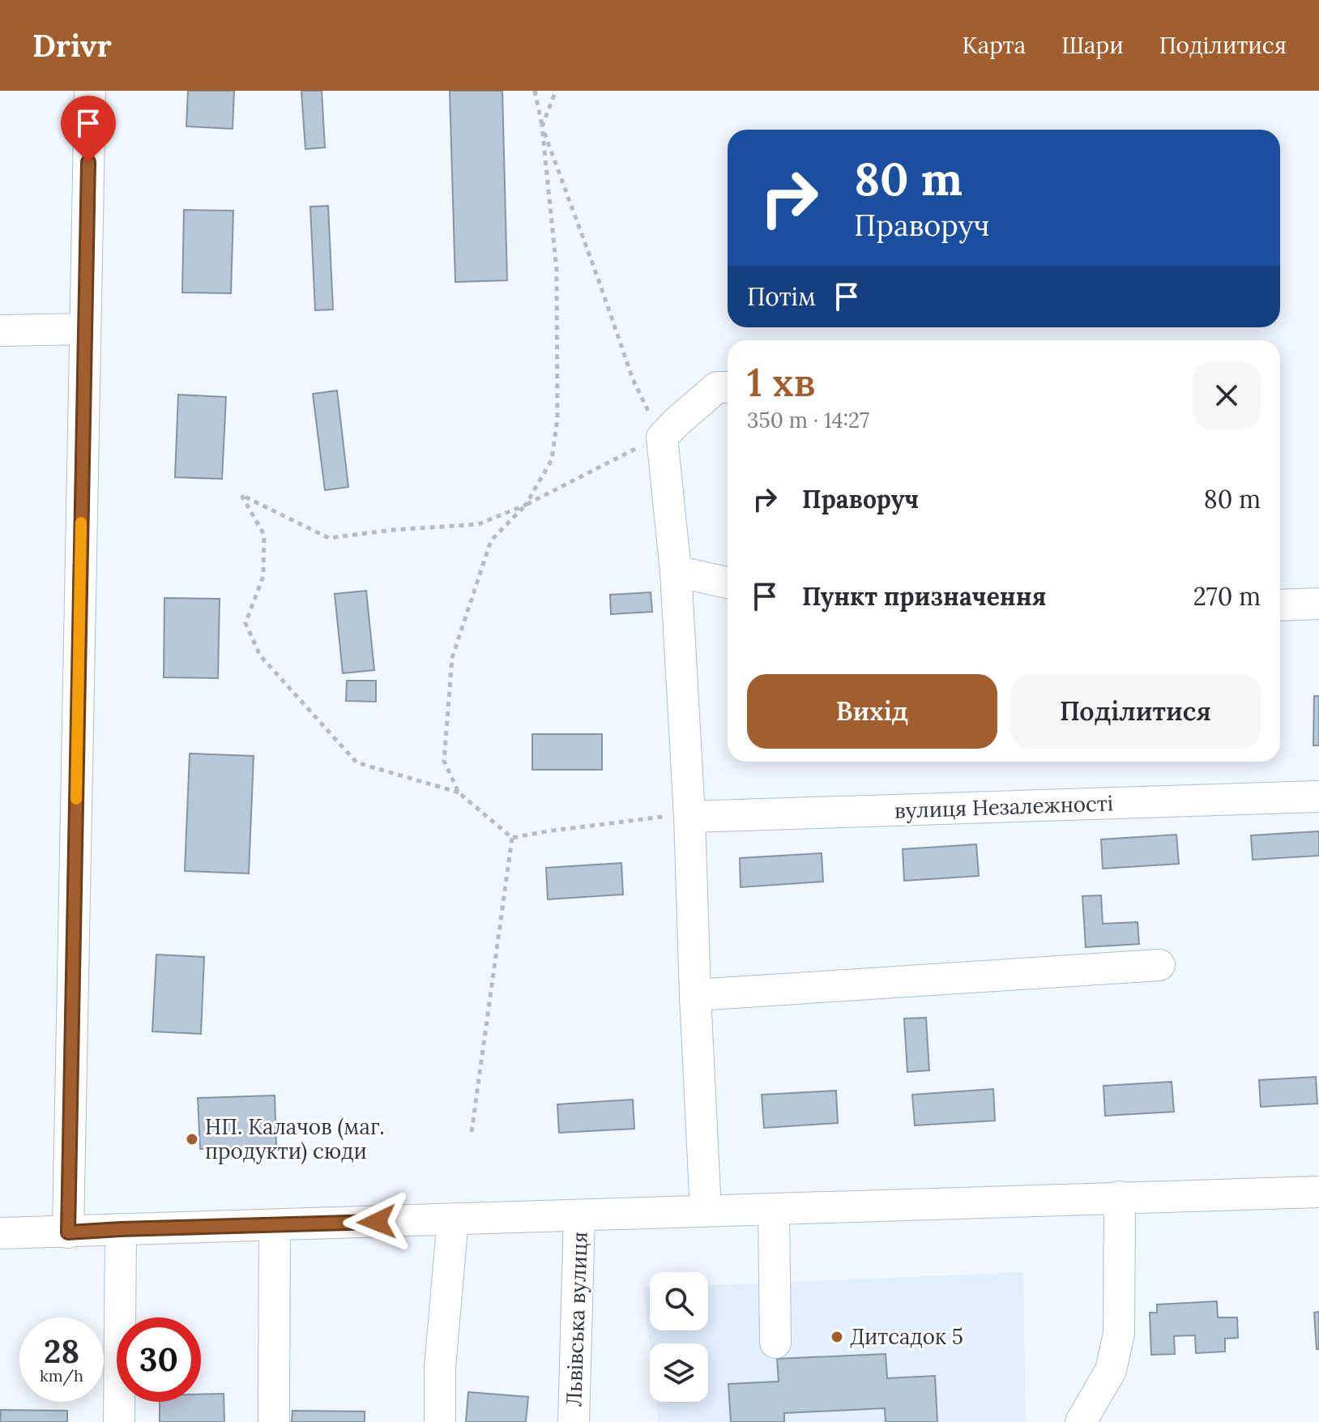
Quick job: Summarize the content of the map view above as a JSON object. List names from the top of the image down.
{
  "streets": {
    "street": ["вулиця Незалежності", "Львівська вулиця"]
  },
  "places": ["НП. Калачов (маг. продукти) сюди", "Дитсадок 5"],
  "page": {
    "header": "Drivr",
    "nav": ["Карта", "Шари", "Поділитися"],
    "turn": ["80 m", "Праворуч"],
    "then": "Потім",
    "heading": ["1 хв", "350 m · 14:27"],
    "list": [
      {
        "name": "Праворуч",
        "value": "80 m"
      },
      {
        "name": "Пункт призначення",
        "value": "270 m"
      }
    ],
    "buttons": ["Вихід", "Поділитися"],
    "speed": "28 km/h",
    "limit": "30"
  }
}
